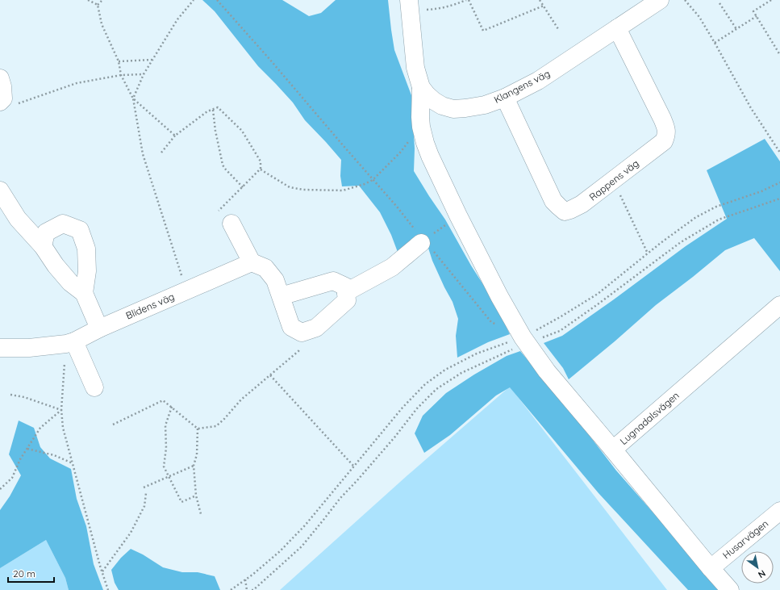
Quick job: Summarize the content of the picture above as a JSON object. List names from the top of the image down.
{
  "streets": {
    "street": [
      "Klangens väg",
      "Rappens väg",
      "Blidens väg",
      "Lugnadalsvägen",
      "Husarvägen"
    ]
  },
  "crossings": [
    ["Klangens väg", "Rappens väg"],
    ["Lugnadalsvägen", "Husarvägen"]
  ],
  "scale_bar": "20 m",
  "north": "bottom right"
}
